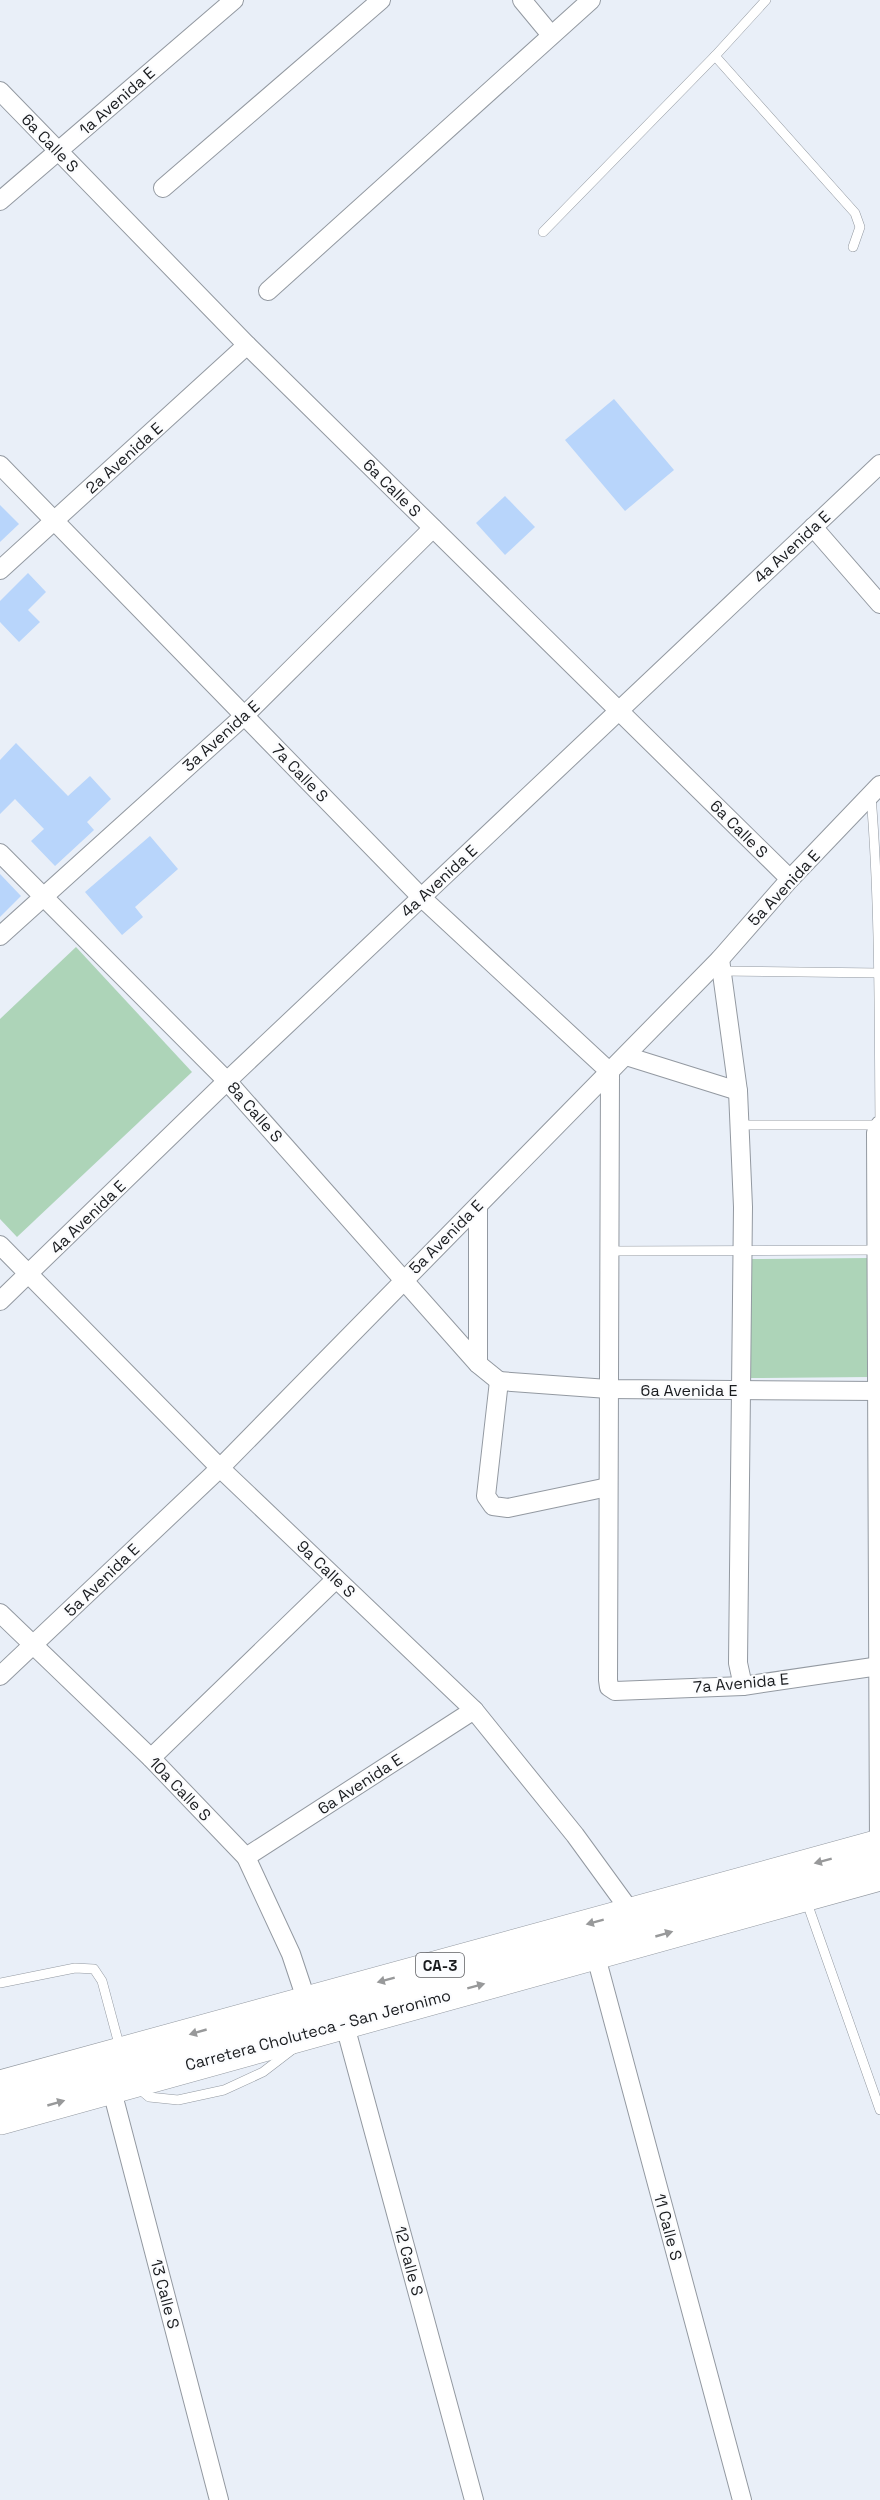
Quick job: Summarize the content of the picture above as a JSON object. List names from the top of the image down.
{
  "streets": {
    "highway": ["CA-3", "Carretera Choluteca - San Jeronimo"],
    "street": [
      "1a Avenida E",
      "6a Calle S",
      "2a Avenida E",
      "4a Avenida E",
      "3a Avenida E",
      "7a Calle S",
      "5a Avenida E",
      "8a Calle S",
      "6a Avenida E",
      "9a Calle S",
      "7a Avenida E",
      "10a Calle S",
      "11 Calle S",
      "12 Calle S",
      "13 Calle S"
    ]
  },
  "crossings": [
    ["1a Avenida E", "6a Calle S"],
    ["6a Calle S", "2a Avenida E"],
    ["6a Calle S", "4a Avenida E"],
    ["6a Calle S", "3a Avenida E"],
    ["6a Calle S", "5a Avenida E"],
    ["2a Avenida E", "7a Calle S"],
    ["4a Avenida E", "7a Calle S"],
    ["4a Avenida E", "8a Calle S"],
    ["4a Avenida E", "9a Calle S"],
    ["3a Avenida E", "7a Calle S"],
    ["3a Avenida E", "8a Calle S"],
    ["7a Calle S", "5a Avenida E"],
    ["5a Avenida E", "8a Calle S"],
    ["5a Avenida E", "9a Calle S"],
    ["5a Avenida E", "10a Calle S"],
    ["8a Calle S", "6a Avenida E"],
    ["6a Avenida E", "9a Calle S"],
    ["6a Avenida E", "10a Calle S"],
    ["9a Calle S", "Carretera Choluteca - San Jeronimo"],
    ["10a Calle S", "Carretera Choluteca - San Jeronimo"],
    ["10a Calle S", "12 Calle S"],
    ["Carretera Choluteca - San Jeronimo", "11 Calle S"],
    ["Carretera Choluteca - San Jeronimo", "12 Calle S"],
    ["Carretera Choluteca - San Jeronimo", "13 Calle S"]
  ]
}
